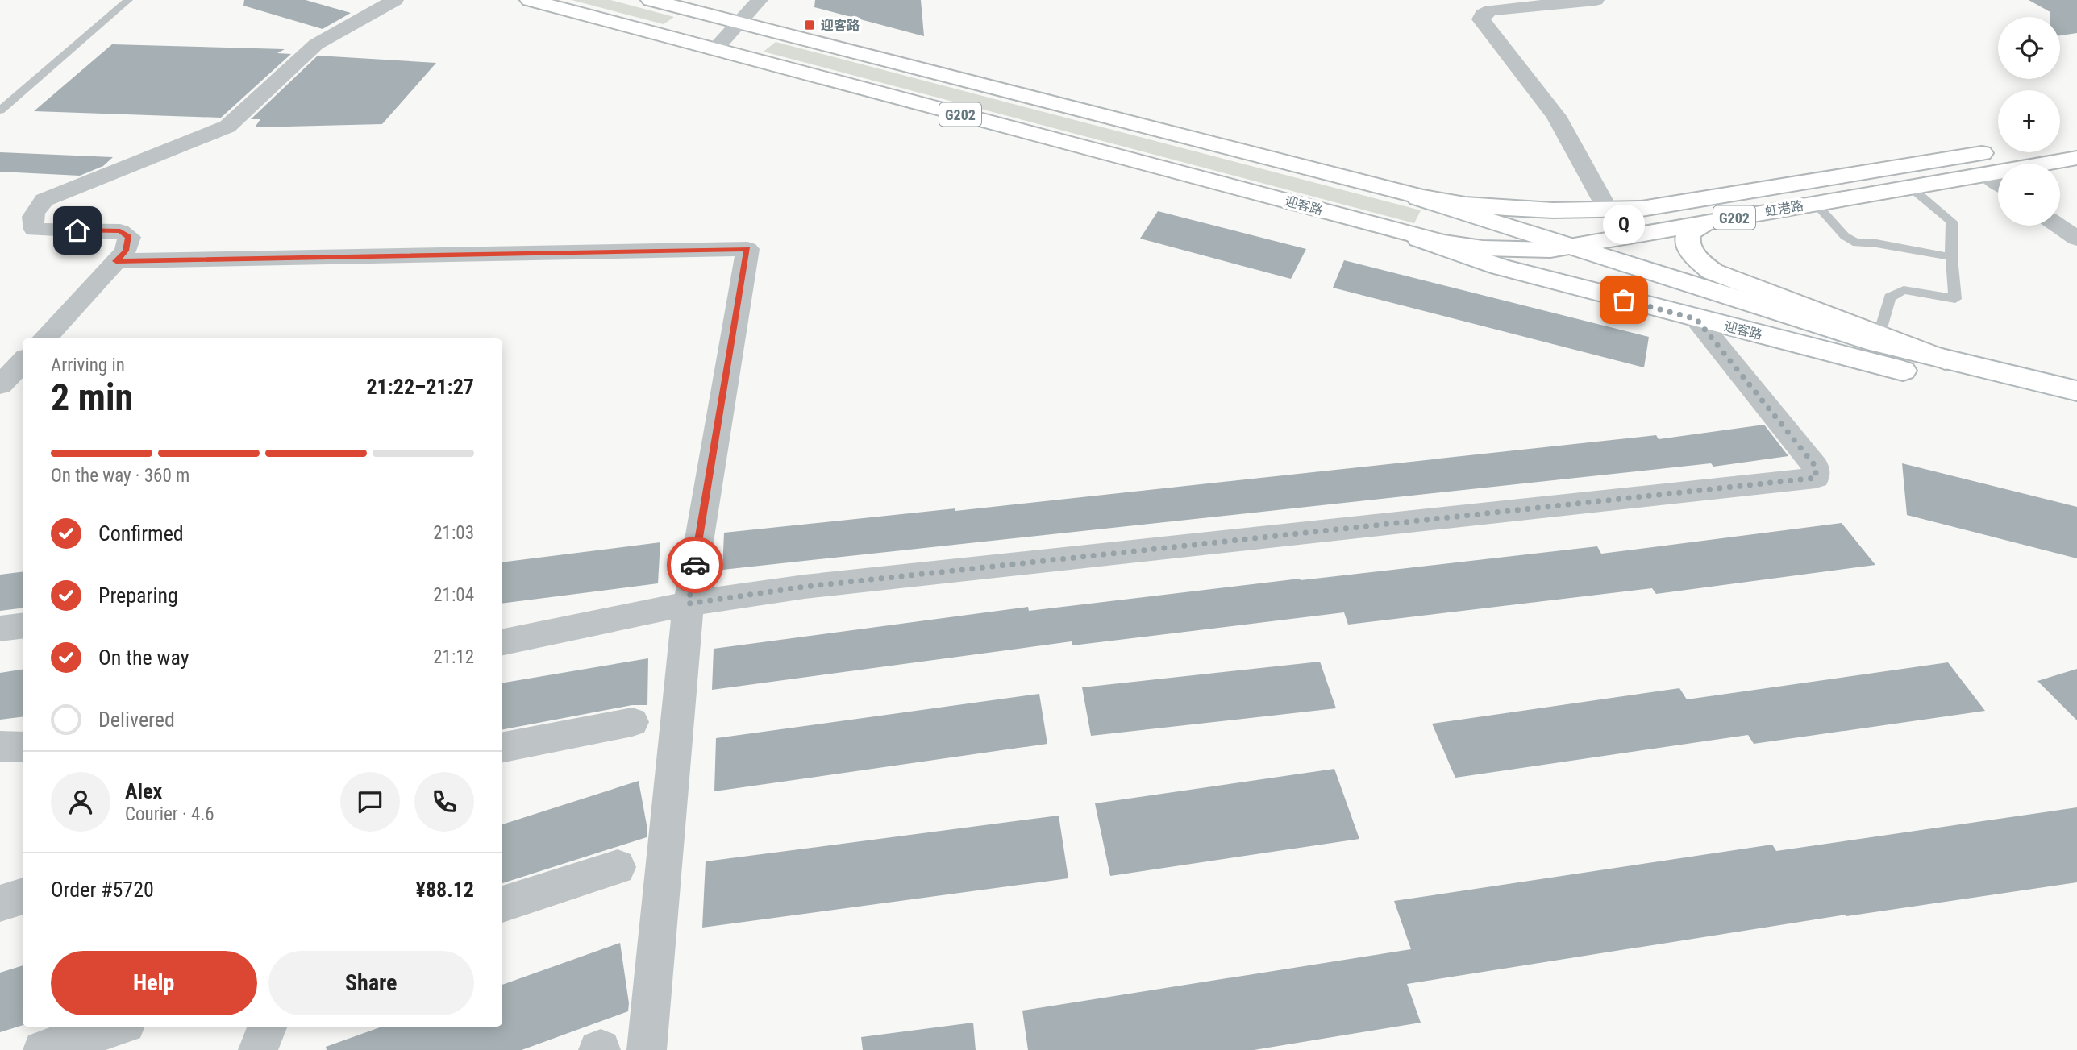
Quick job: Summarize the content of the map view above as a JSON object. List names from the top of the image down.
{
  "streets": {
    "main road": ["G202", "迎客路", "虹港路"]
  },
  "crossings": [
    ["迎客路", "虹港路"]
  ],
  "places": {
    "transit": ["迎客路"],
    "other": ["Q"]
  },
  "page": {
    "map_buttons": ["+", "−"],
    "bubble": "Q",
    "heading": ["2 min", "Arriving in", "21:22–21:27"],
    "panel": [
      "Alex",
      "Courier · 4.6",
      "Order #5720",
      "¥88.12"
    ],
    "bar": "On the way · 360 m",
    "list": [
      ["Confirmed", "21:03"],
      ["Preparing", "21:04"],
      ["On the way", "21:12"],
      "Delivered"
    ],
    "buttons": ["Help", "Share"]
  }
}
